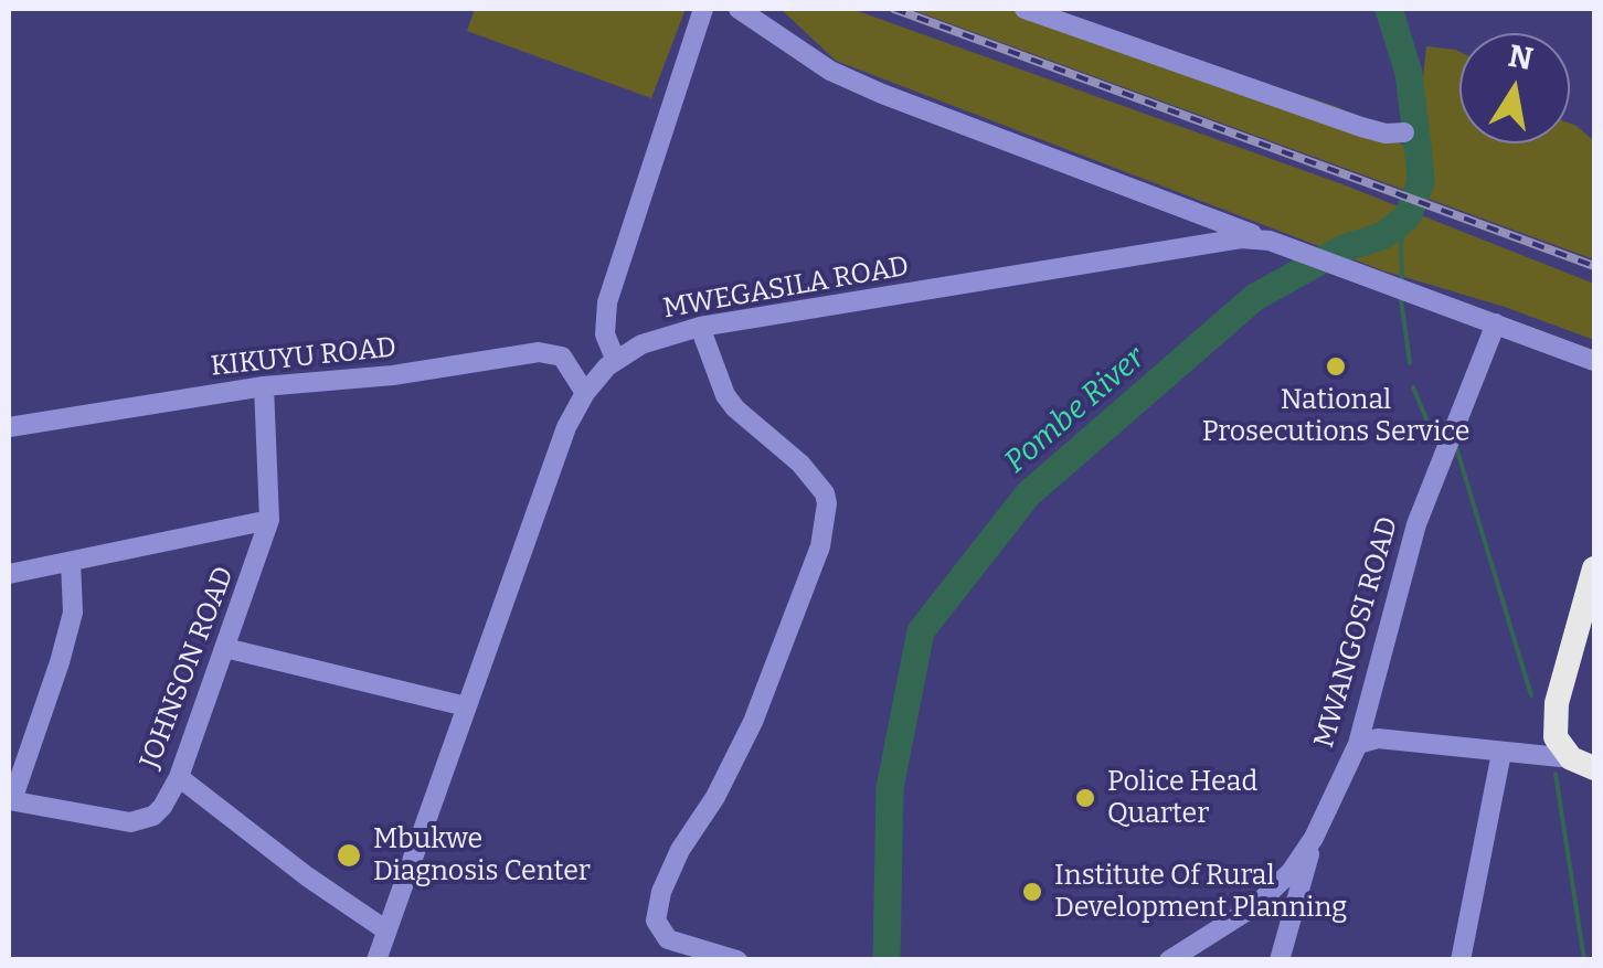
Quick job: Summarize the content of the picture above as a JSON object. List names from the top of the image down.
{
  "streets": {
    "street": [
      "MWEGASILA ROAD",
      "KIKUYU ROAD",
      "MWANGOSI ROAD",
      "JOHNSON ROAD"
    ]
  },
  "crossings": [
    ["MWEGASILA ROAD", "KIKUYU ROAD"],
    ["MWEGASILA ROAD", "MWANGOSI ROAD"],
    ["KIKUYU ROAD", "JOHNSON ROAD"]
  ],
  "water": ["Pombe River"],
  "places": [
    "National Prosecutions Service",
    "Police Head Quarter",
    "Mbukwe Diagnosis Center",
    "Institute Of Rural Development Planning"
  ],
  "north": "top"
}
